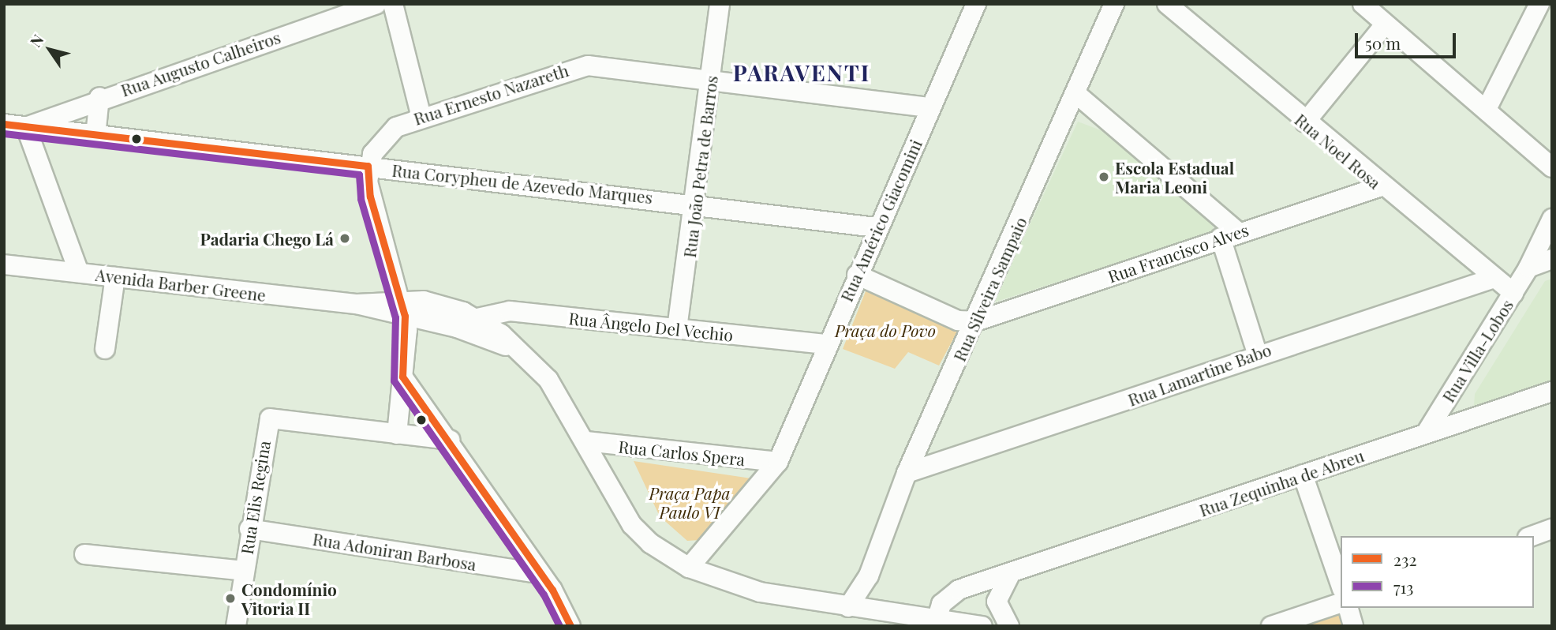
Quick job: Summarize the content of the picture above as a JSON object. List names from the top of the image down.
{
  "streets": {
    "street": [
      "Rua Augusto Calheiros",
      "Rua Ernesto Nazareth",
      "Rua Noel Rosa",
      "Rua João Petra de Barros",
      "Rua Corypheu de Azevedo Marques",
      "Rua Américo Giacomini",
      "Rua Francisco Alves",
      "Avenida Barber Greene",
      "Rua Silveira Sampaio",
      "Rua Ângelo Del Vechio",
      "Rua Villa-Lobos",
      "Rua Lamartine Babo",
      "Rua Carlos Spera",
      "Rua Zequinha de Abreu",
      "Rua Elis Regina",
      "Rua Adoniran Barbosa"
    ]
  },
  "crossings": [
    ["Rua Augusto Calheiros", "Rua Corypheu de Azevedo Marques"],
    ["Rua Ernesto Nazareth", "Rua João Petra de Barros"],
    ["Rua Ernesto Nazareth", "Rua Corypheu de Azevedo Marques"],
    ["Rua Ernesto Nazareth", "Rua Américo Giacomini"],
    ["Rua Noel Rosa", "Rua Francisco Alves"],
    ["Rua Noel Rosa", "Rua Villa-Lobos"],
    ["Rua Noel Rosa", "Rua Lamartine Babo"],
    ["Rua João Petra de Barros", "Rua Corypheu de Azevedo Marques"],
    ["Rua João Petra de Barros", "Rua Ângelo Del Vechio"],
    ["Rua Corypheu de Azevedo Marques", "Rua Américo Giacomini"],
    ["Rua Américo Giacomini", "Avenida Barber Greene"],
    ["Rua Américo Giacomini", "Rua Ângelo Del Vechio"],
    ["Rua Américo Giacomini", "Rua Carlos Spera"],
    ["Rua Francisco Alves", "Rua Silveira Sampaio"],
    ["Avenida Barber Greene", "Rua Silveira Sampaio"],
    ["Avenida Barber Greene", "Rua Ângelo Del Vechio"],
    ["Avenida Barber Greene", "Rua Carlos Spera"],
    ["Avenida Barber Greene", "Rua Zequinha de Abreu"],
    ["Rua Silveira Sampaio", "Rua Lamartine Babo"],
    ["Rua Villa-Lobos", "Rua Zequinha de Abreu"],
    ["Rua Elis Regina", "Rua Adoniran Barbosa"]
  ],
  "districts": ["PARAVENTI"],
  "parks": ["Praça do Povo", "Praça Papa Paulo VI"],
  "places": ["Escola Estadual Maria Leoni", "Padaria Chego Lá", "Condomínio Vitoria II"],
  "lines": ["transit line 232", "transit line 713"],
  "legend": ["232", "713"],
  "scale_bar": "50 m",
  "north": "top left"
}
